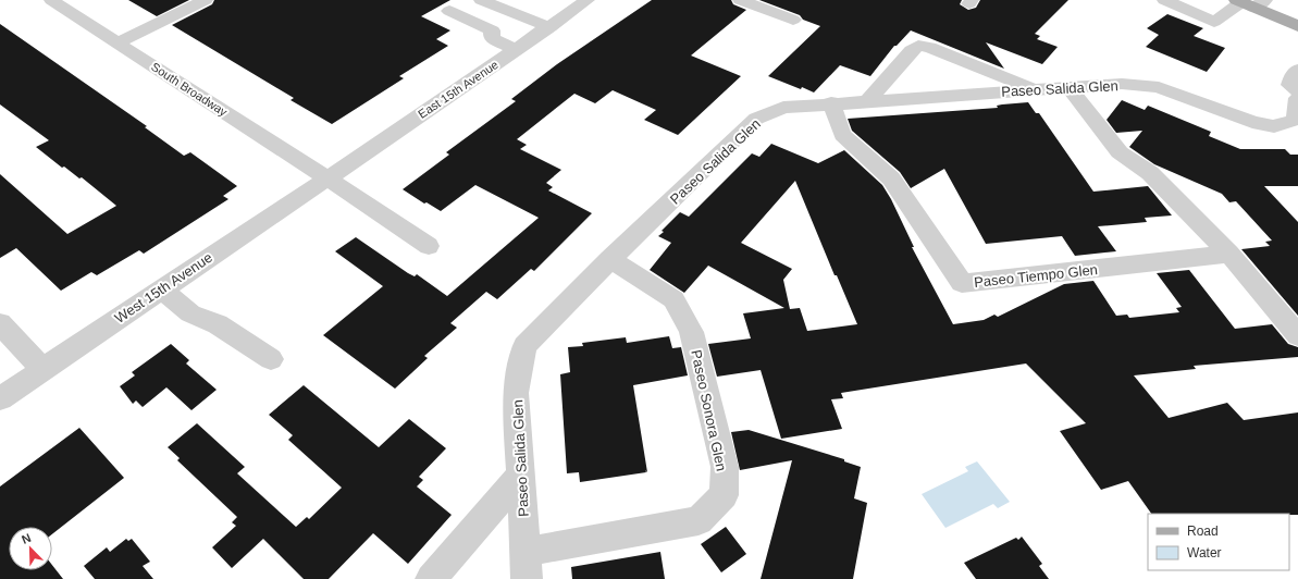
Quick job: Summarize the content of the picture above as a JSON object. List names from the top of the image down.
{
  "streets": {
    "street": [
      "Paseo Salida Glen",
      "South Broadway",
      "East 15th Avenue",
      "Paseo Tiempo Glen",
      "West 15th Avenue",
      "Paseo Sonora Glen"
    ]
  },
  "crossings": [
    ["Paseo Salida Glen", "Paseo Tiempo Glen"],
    ["Paseo Salida Glen", "Paseo Sonora Glen"],
    ["South Broadway", "East 15th Avenue"],
    ["South Broadway", "West 15th Avenue"],
    ["East 15th Avenue", "West 15th Avenue"]
  ],
  "legend": ["Road", "Water"],
  "north": "top left"
}
